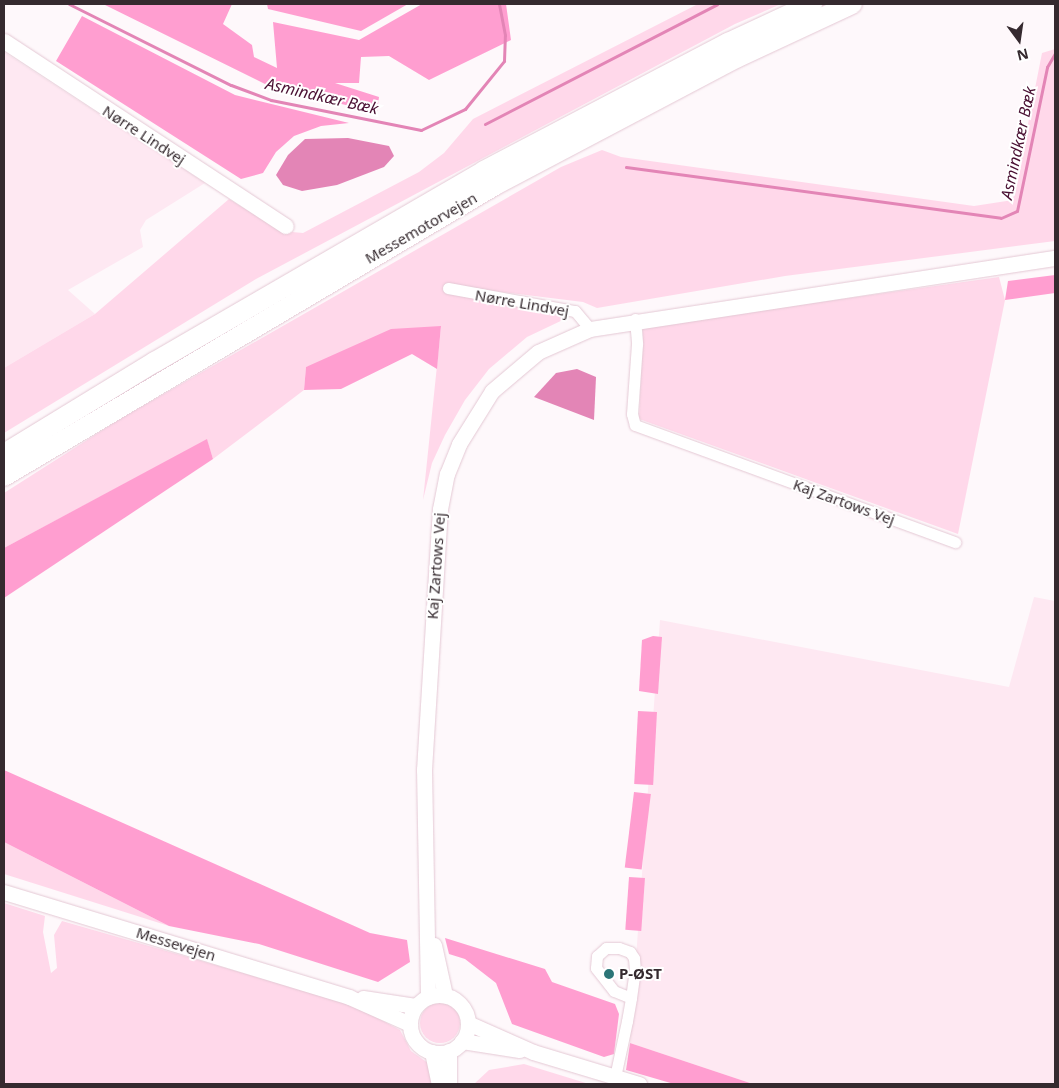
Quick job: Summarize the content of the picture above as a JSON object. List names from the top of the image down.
{
  "streets": {
    "highway": ["Messemotorvejen"],
    "street": ["Nørre Lindvej", "Kaj Zartows Vej", "Messevejen"]
  },
  "crossings": [
    ["Nørre Lindvej", "Kaj Zartows Vej"],
    ["Kaj Zartows Vej", "Messevejen"]
  ],
  "water": ["Asmindkær Bæk"],
  "places": ["P-ØST"],
  "north": "bottom"
}
